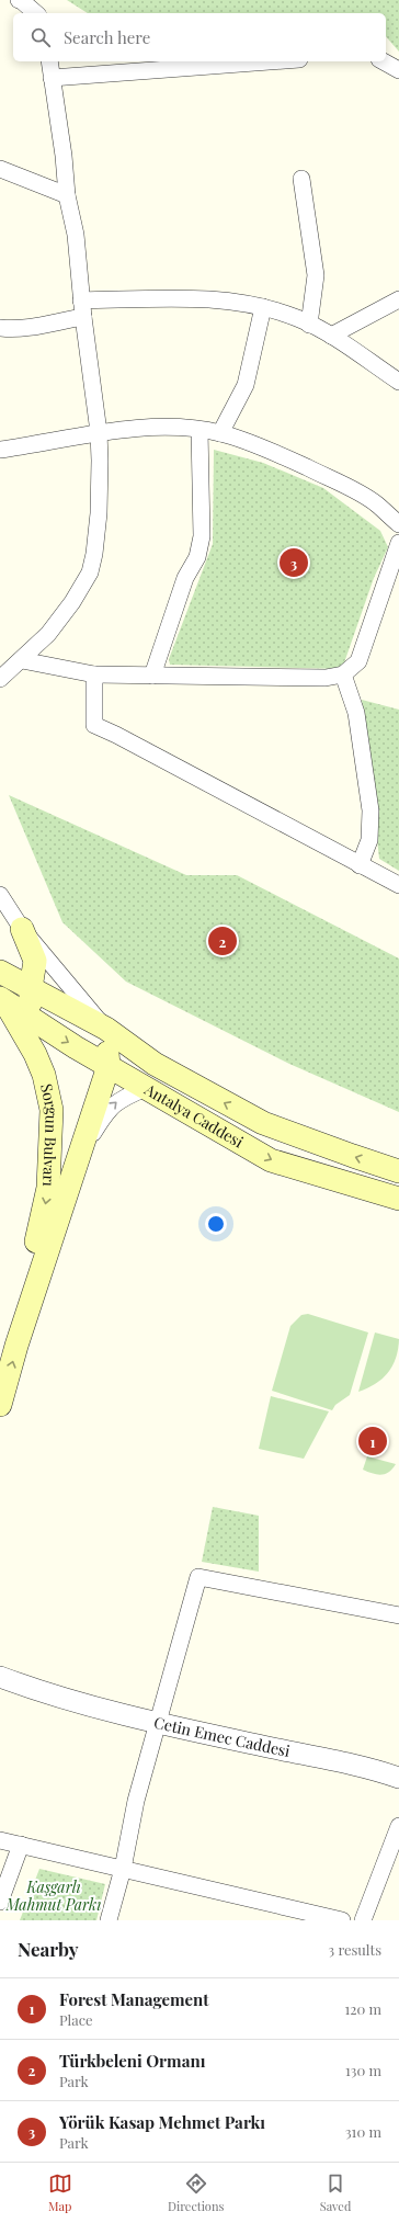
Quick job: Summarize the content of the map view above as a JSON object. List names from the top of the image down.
{
  "streets": {
    "main road": ["Antalya Caddesi", "Sorgun Bulvarı"],
    "street": ["Cetin Emec Caddesi"]
  },
  "crossings": [
    ["Antalya Caddesi", "Sorgun Bulvarı"]
  ],
  "parks": ["Kaşgarlı Mahmut Parkı"],
  "page": {
    "search": "Search here",
    "pins": ["3", "2", "1"],
    "heading": ["Nearby", "3 results"],
    "list": [
      {
        "mark": "1",
        "name": "Forest Management",
        "note": "Place",
        "value": "120 m"
      },
      {
        "mark": "2",
        "name": "Türkbeleni Ormanı",
        "note": "Park",
        "value": "130 m"
      },
      {
        "mark": "3",
        "name": "Yörük Kasap Mehmet Parkı",
        "note": "Park",
        "value": "310 m"
      }
    ],
    "nav": ["Map", "Directions", "Saved"]
  }
}
